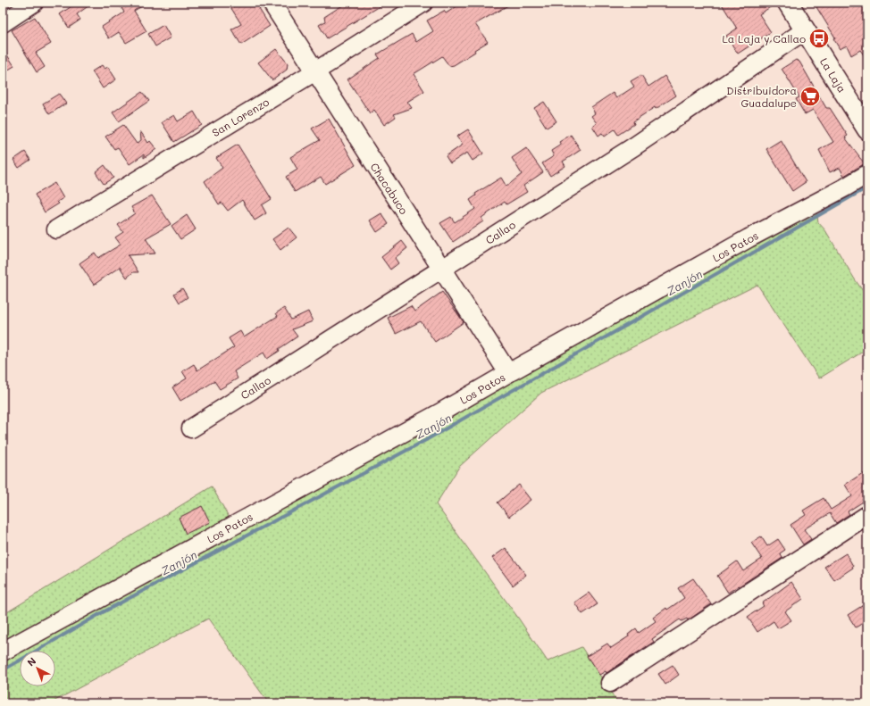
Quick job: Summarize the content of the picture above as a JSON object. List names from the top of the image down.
{
  "streets": {
    "main road": ["La Laja"],
    "street": [
      "San Lorenzo",
      "Chacabuco",
      "Callao",
      "Los Patos"
    ]
  },
  "crossings": [
    ["La Laja", "Callao"],
    ["San Lorenzo", "Chacabuco"],
    ["Chacabuco", "Callao"],
    ["Chacabuco", "Los Patos"]
  ],
  "water": ["Zanjón"],
  "places": {
    "bus stop": ["La Laja y Callao"],
    "supermarket": ["Distribuidora Guadalupe"]
  },
  "north": "top left"
}
